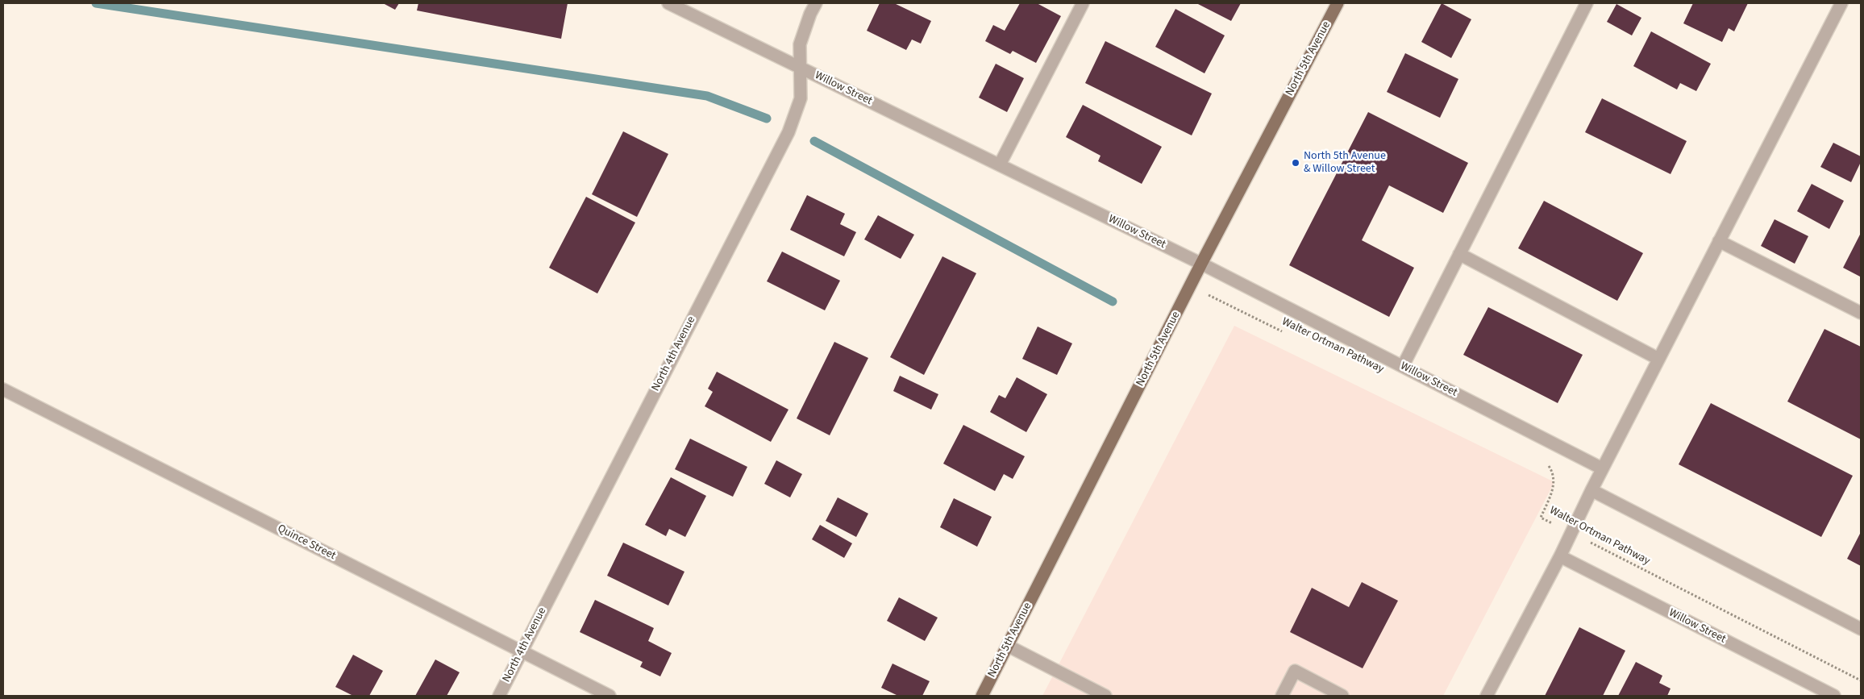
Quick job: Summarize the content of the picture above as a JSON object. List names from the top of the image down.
{
  "streets": {
    "main road": ["North 5th Avenue"],
    "street": ["Willow Street", "North 4th Avenue", "Quince Street"],
    "path": ["Walter Ortman Pathway"]
  },
  "crossings": [
    ["North 5th Avenue", "Willow Street"],
    ["North 5th Avenue", "Walter Ortman Pathway"],
    ["Willow Street", "North 4th Avenue"],
    ["North 4th Avenue", "Quince Street"]
  ],
  "places": ["North 5th Avenue & Willow Street"]
}
